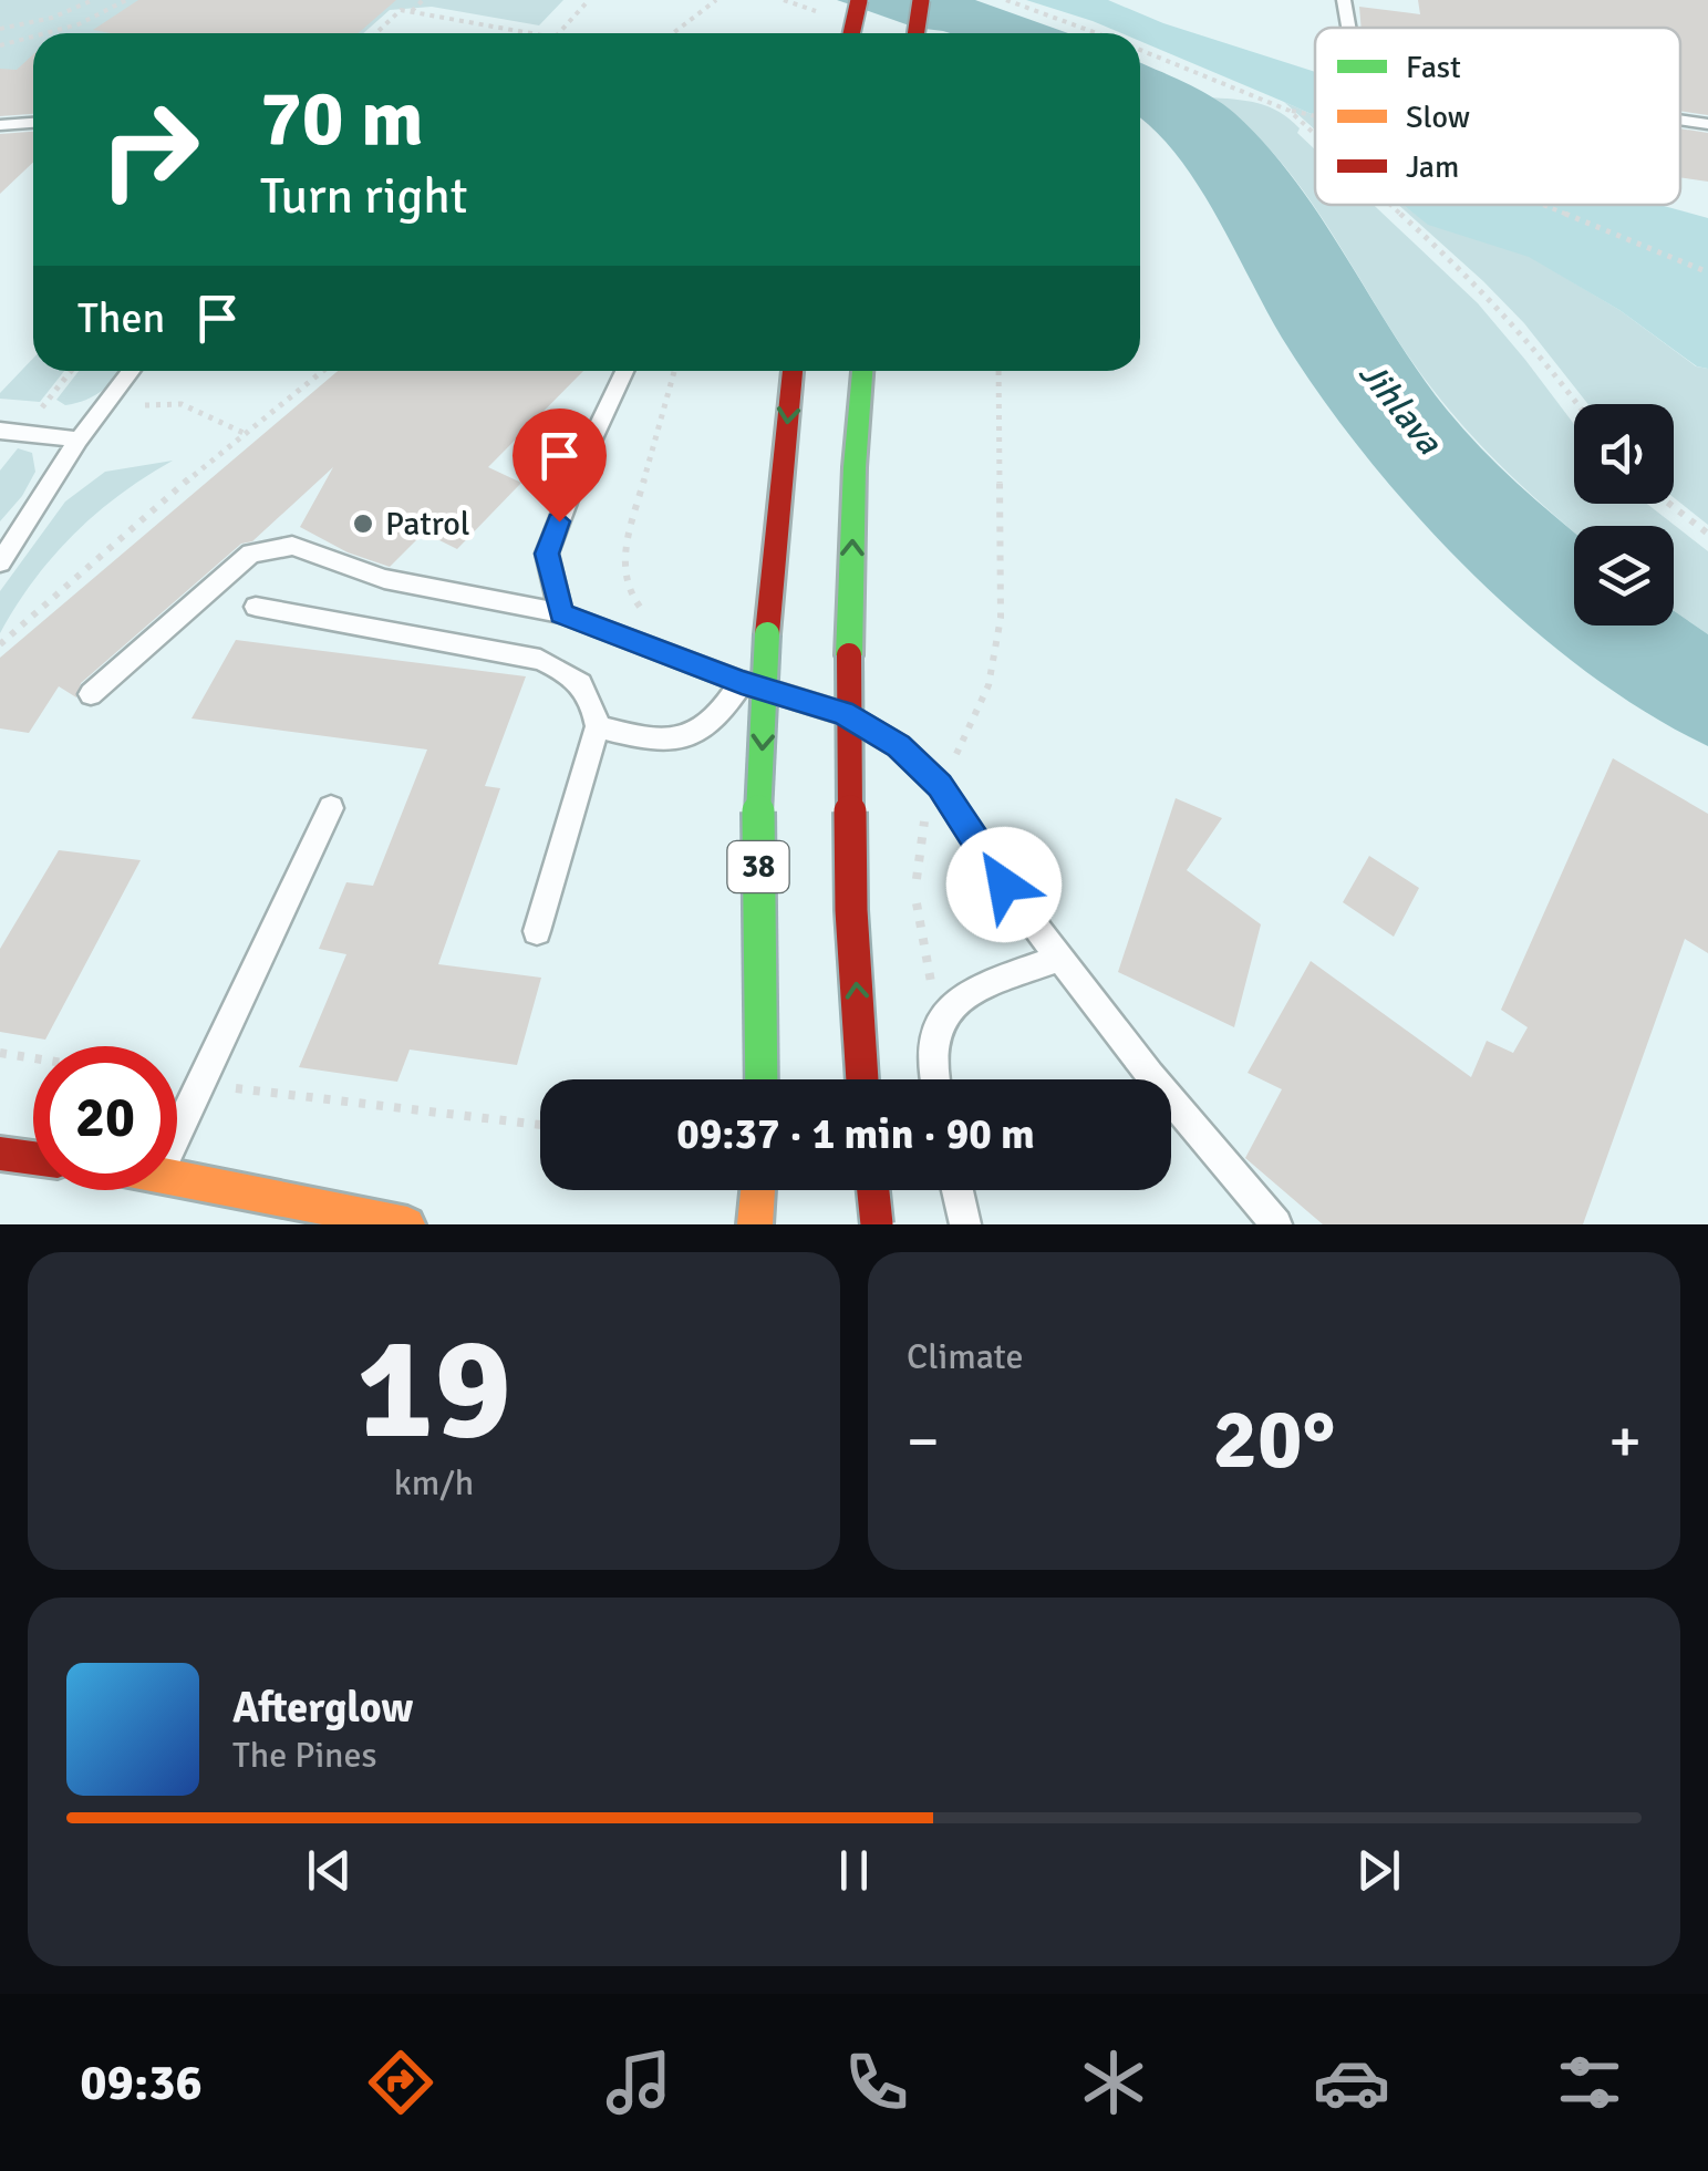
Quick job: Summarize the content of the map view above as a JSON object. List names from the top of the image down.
{
  "streets": {
    "main road": ["38"]
  },
  "water": ["Jihlava"],
  "places": ["Patrol"],
  "legend": ["Fast", "Slow", "Jam"],
  "page": {
    "turn": ["70 m", "Turn right"],
    "then": "Then",
    "limit": "20",
    "trip": "09:37 · 1 min · 90 m",
    "tile": [
      ["19", "km/h"],
      "Climate"
    ],
    "heat": ["−", "20°", "+"],
    "song": ["Afterglow", "The Pines"],
    "tabs": "09:36"
  }
}
